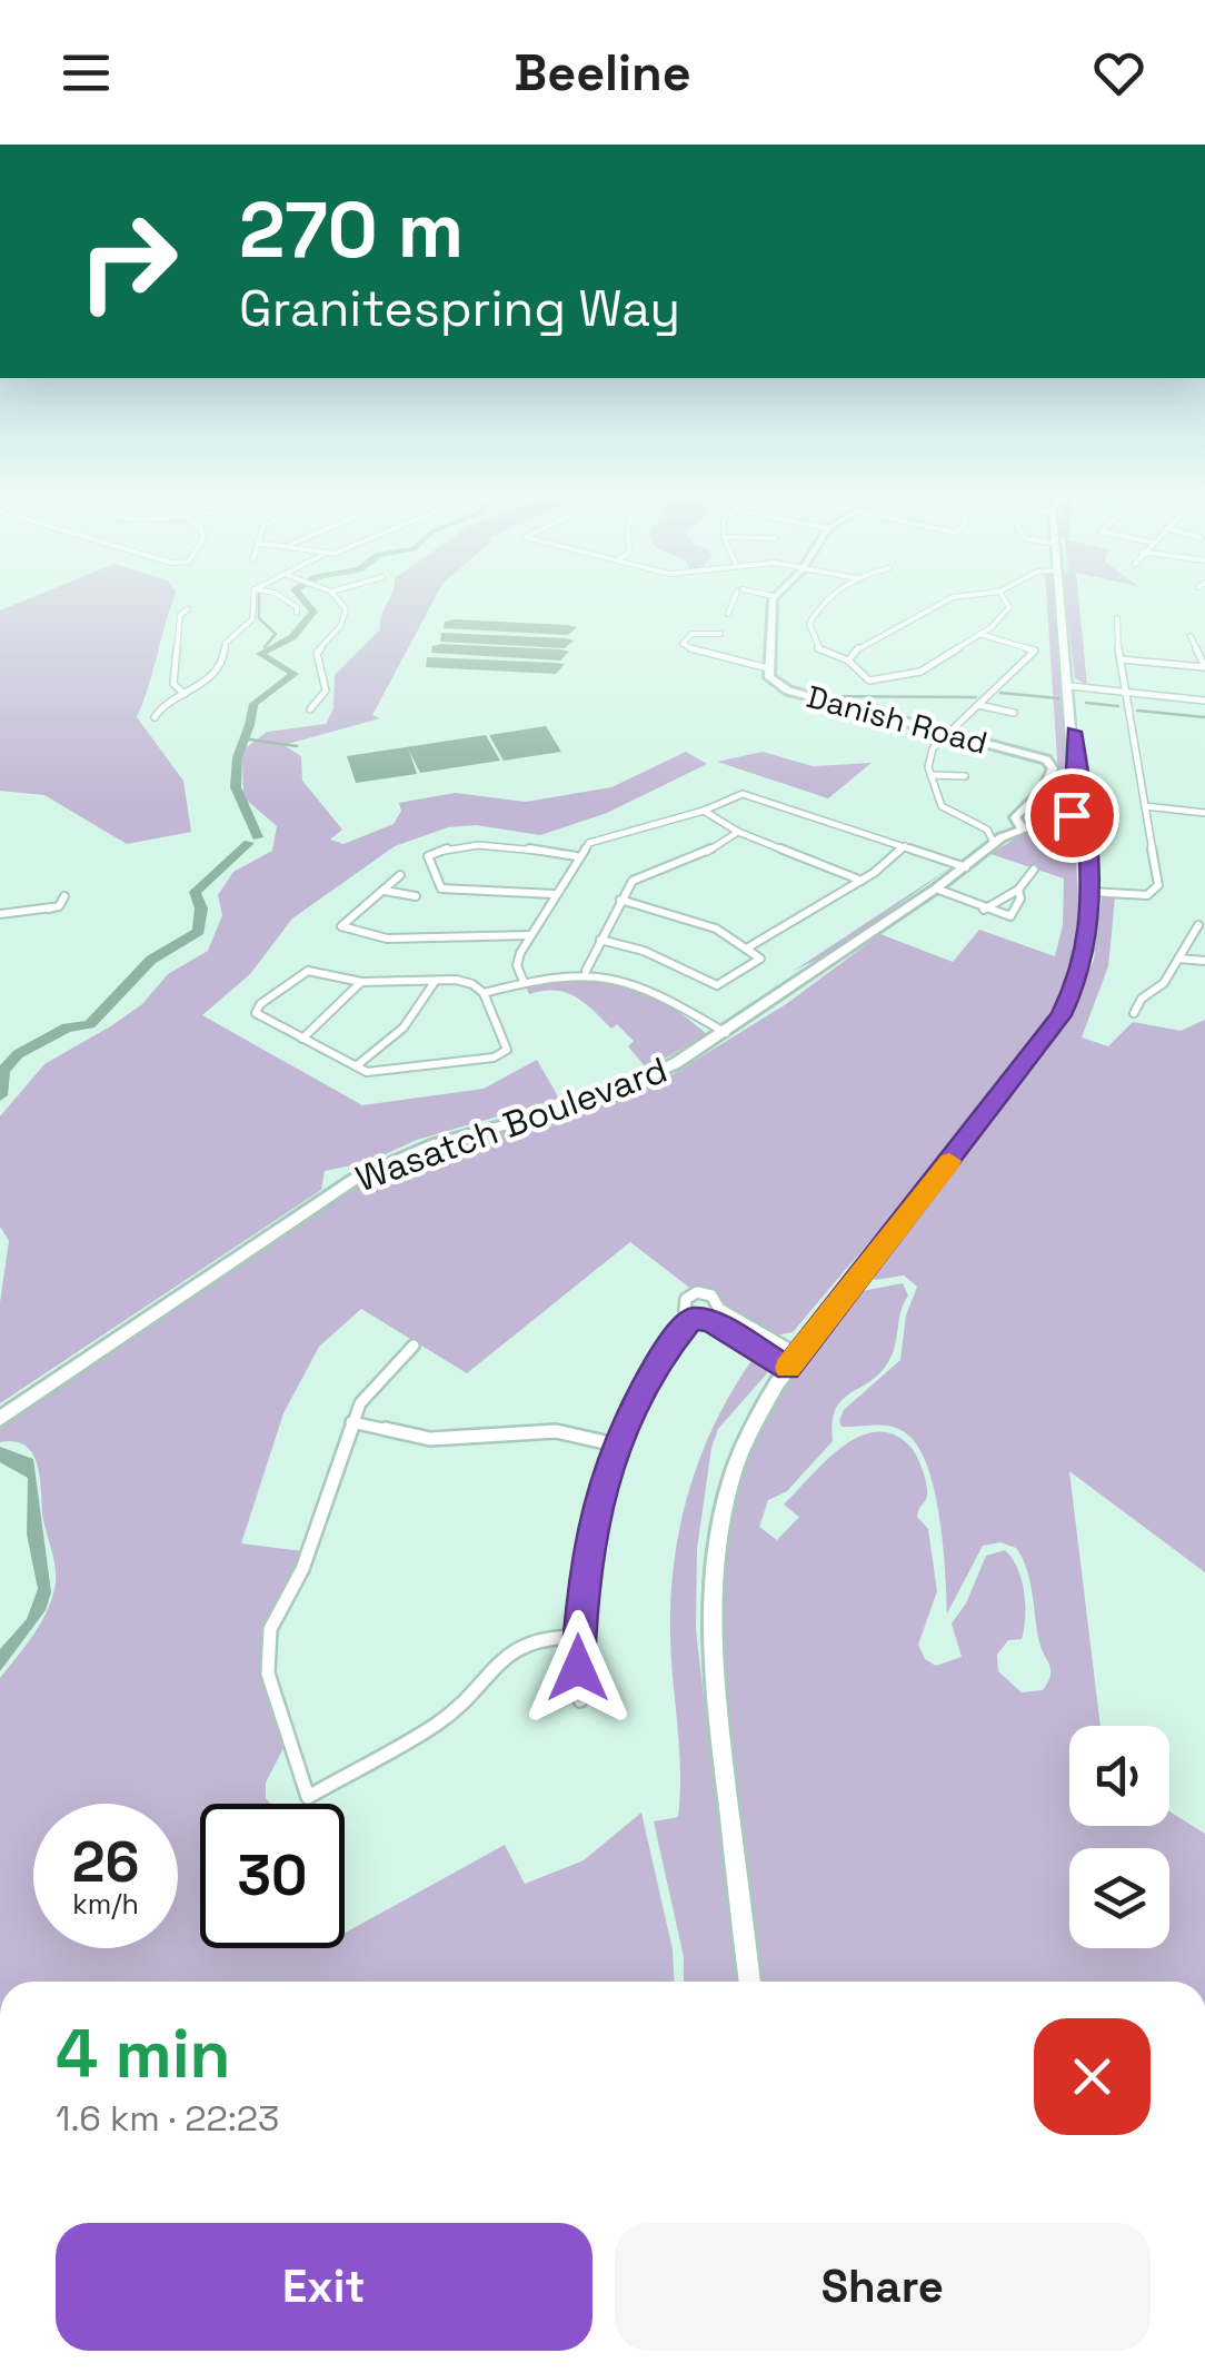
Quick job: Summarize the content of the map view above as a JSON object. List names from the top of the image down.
{
  "streets": {
    "main road": ["Danish Road", "Wasatch Boulevard"]
  },
  "crossings": [
    ["Danish Road", "Wasatch Boulevard"]
  ],
  "page": {
    "header": "Beeline",
    "turn": ["270 m", "Granitespring Way"],
    "speed": "26 km/h",
    "limit": "30",
    "heading": ["4 min", "1.6 km · 22:23"],
    "buttons": ["Exit", "Share"]
  }
}
